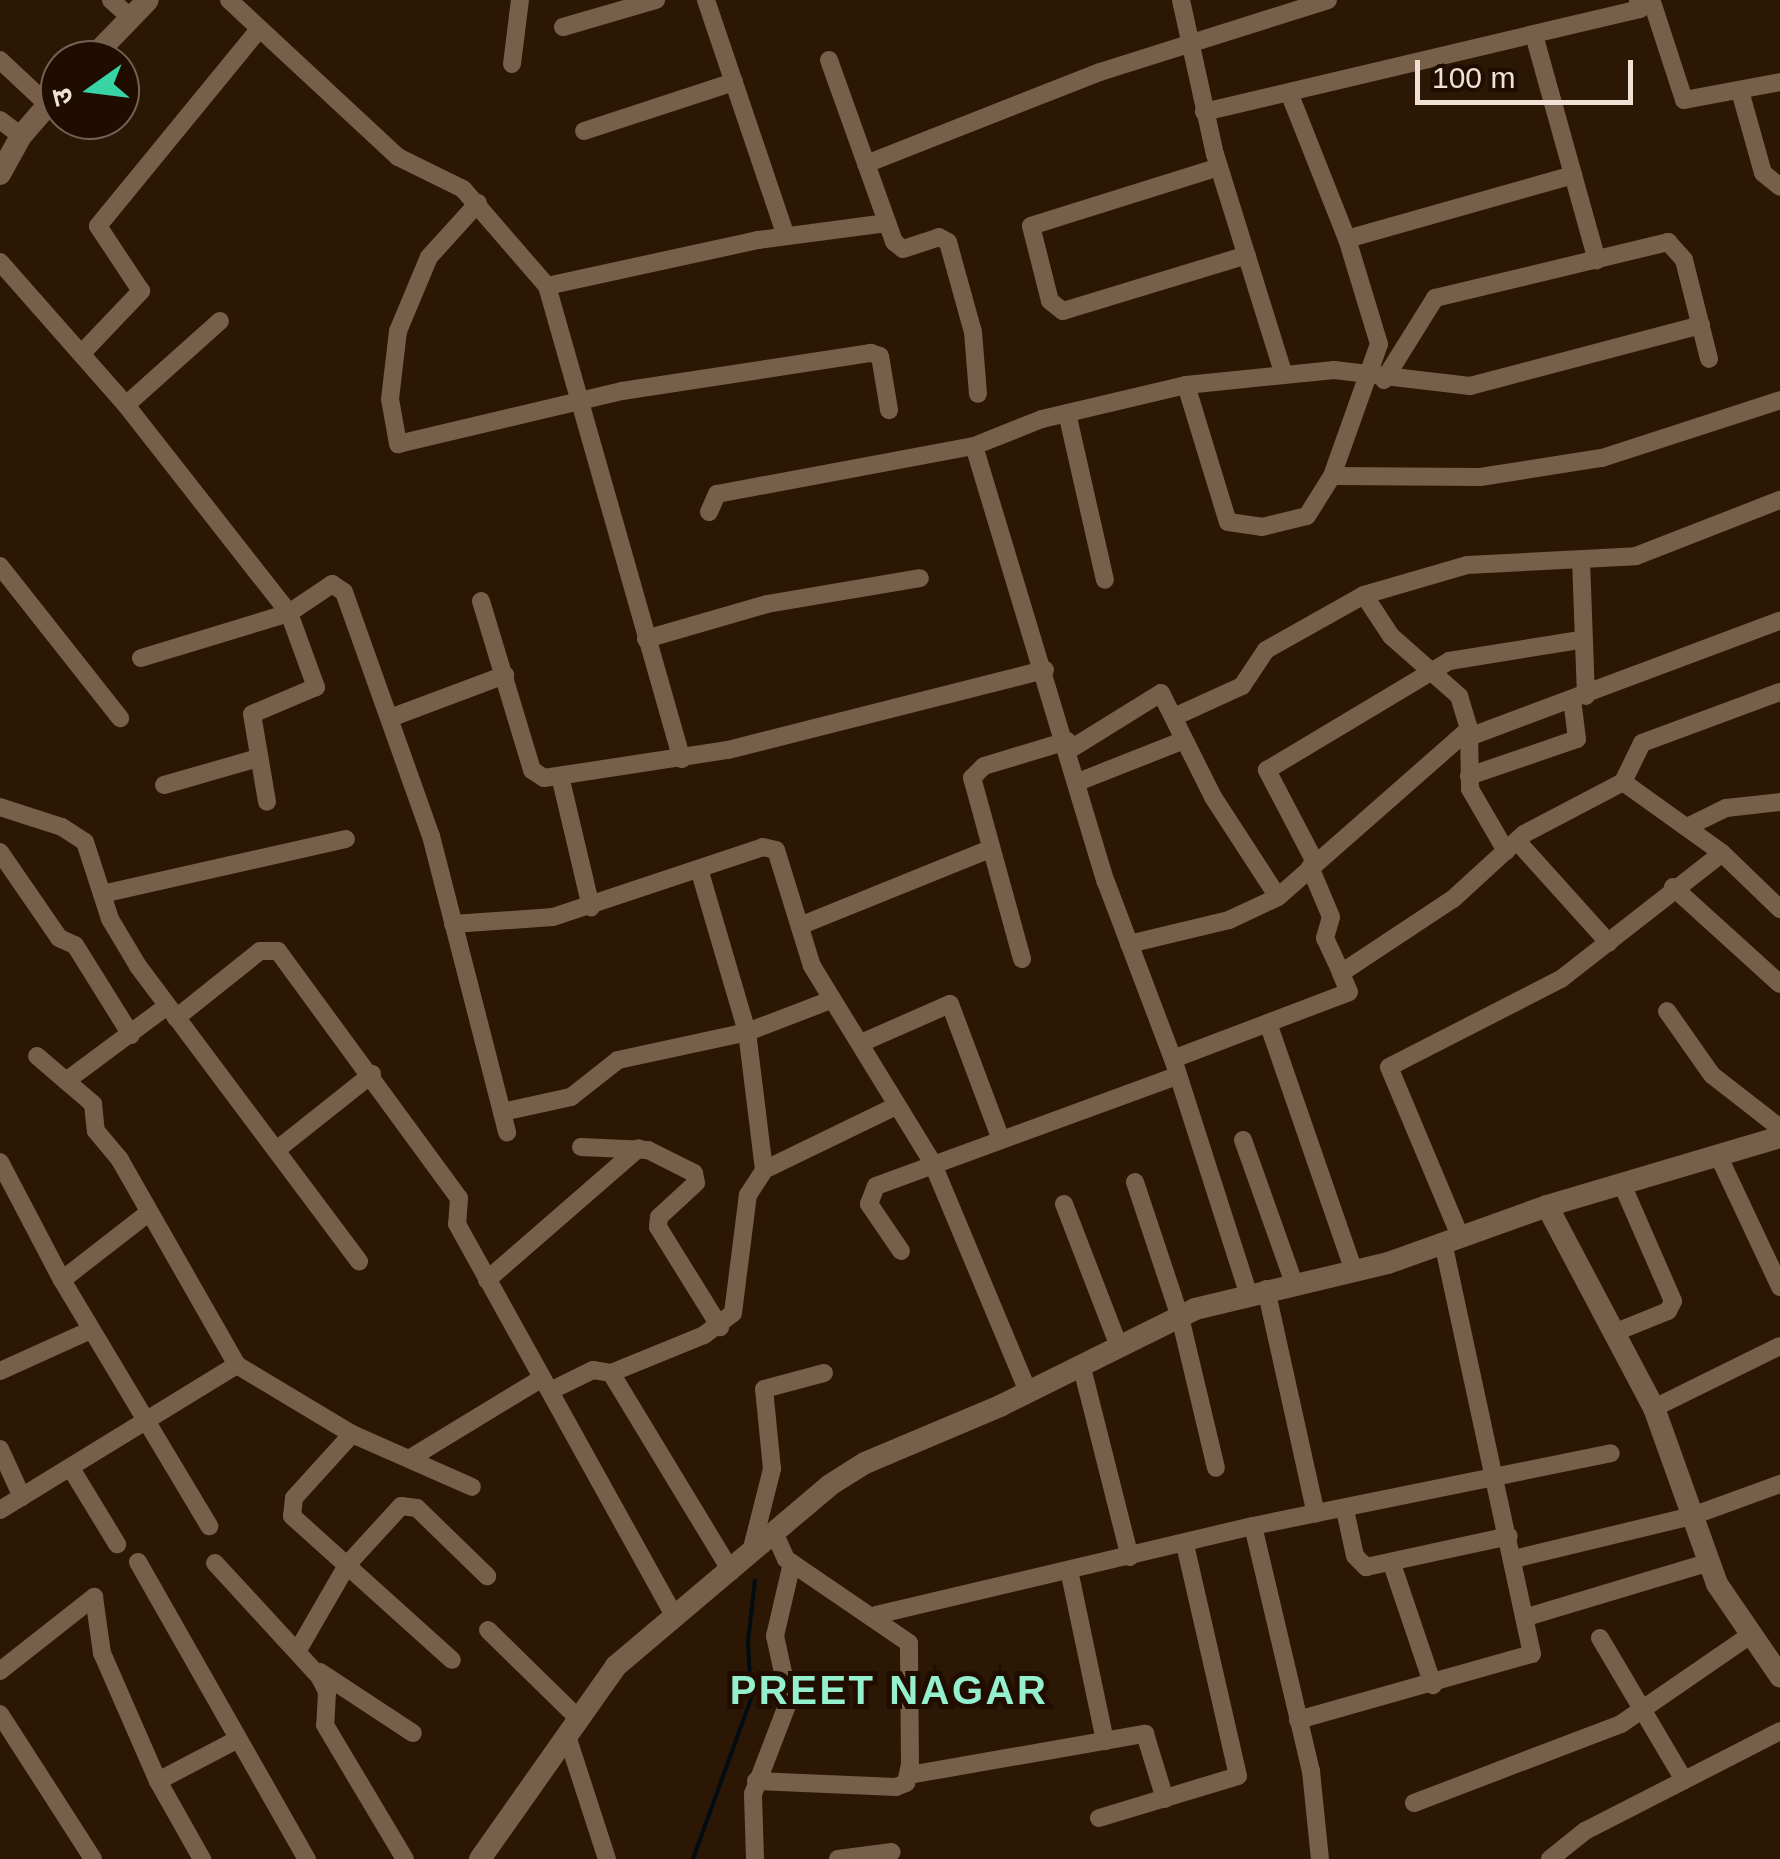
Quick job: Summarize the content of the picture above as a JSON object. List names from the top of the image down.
{
  "districts": ["PREET NAGAR"],
  "scale_bar": "100 m",
  "north": "left"
}
